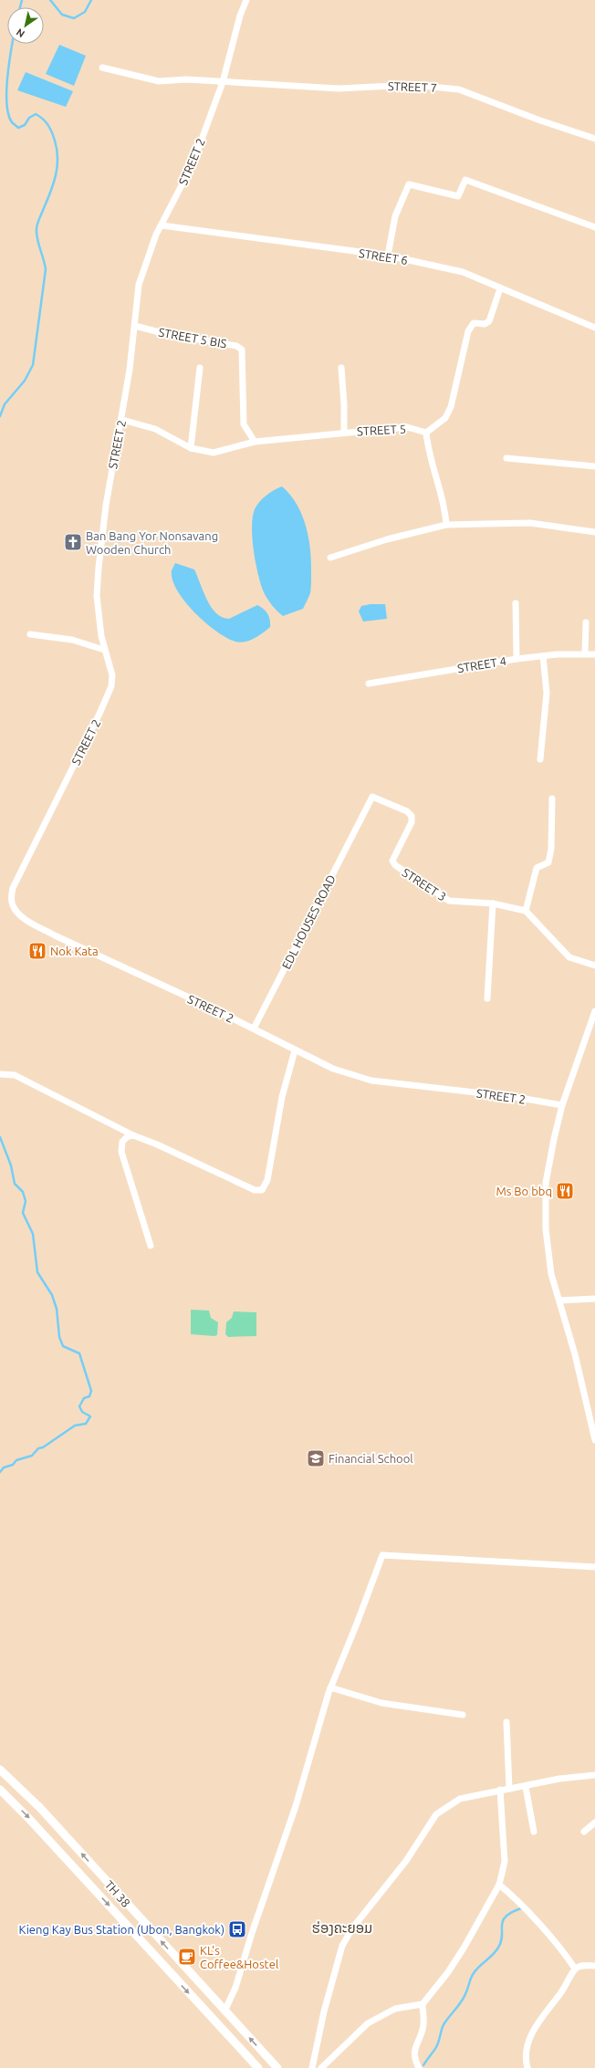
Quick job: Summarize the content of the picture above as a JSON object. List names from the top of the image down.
{
  "streets": {
    "street": [
      "STREET 7",
      "STREET 2",
      "STREET 6",
      "STREET 5 BIS",
      "STREET 5",
      "STREET 4",
      "STREET 3",
      "EDL HOUSES ROAD",
      "TH 38"
    ]
  },
  "crossings": [
    ["STREET 7", "STREET 2"],
    ["STREET 2", "STREET 6"],
    ["STREET 2", "STREET 5 BIS"],
    ["STREET 2", "STREET 5"],
    ["STREET 2", "EDL HOUSES ROAD"],
    ["STREET 5 BIS", "STREET 5"],
    ["STREET 3", "EDL HOUSES ROAD"]
  ],
  "districts": ["ຮ່ອງຄະຍອມ"],
  "places": {
    "church": ["Ban Bang Yor Nonsavang Wooden Church"],
    "restaurant": ["Nok Kata", "Ms Bo bbq"],
    "school or university": ["Financial School"],
    "bus stop": ["Kieng Kay Bus Station (Ubon, Bangkok)"],
    "cafe": ["KL's Coffee&Hostel"]
  },
  "north": "bottom left"
}
